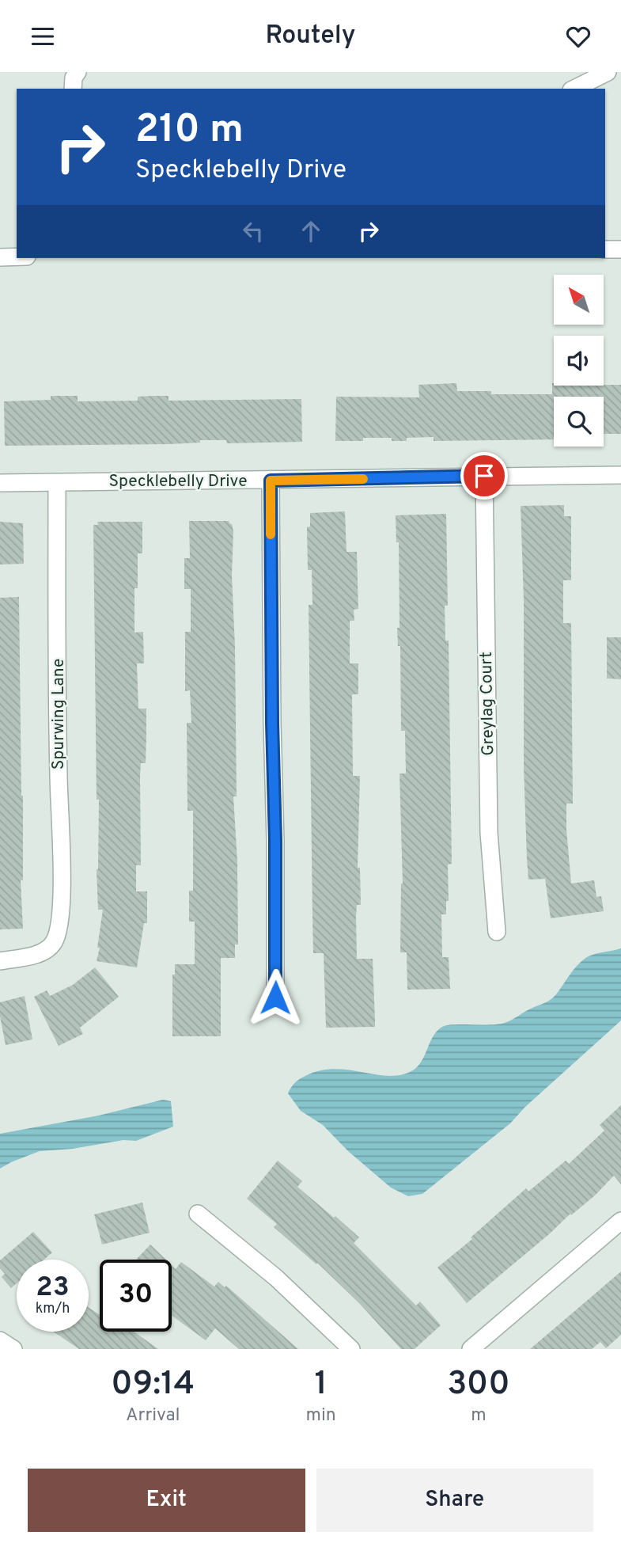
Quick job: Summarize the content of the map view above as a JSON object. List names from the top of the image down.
{
  "streets": {
    "street": ["Specklebelly Drive", "Greylag Court", "Spurwing Lane"]
  },
  "crossings": [
    ["Specklebelly Drive", "Greylag Court"],
    ["Specklebelly Drive", "Spurwing Lane"]
  ],
  "north": "top left",
  "page": {
    "header": "Routely",
    "turn": ["210 m", "Specklebelly Drive"],
    "speed": "23 km/h",
    "limit": "30",
    "eta": [
      "09:14",
      "Arrival",
      "1",
      "min",
      "300",
      "m"
    ],
    "buttons": ["Exit", "Share"]
  }
}
